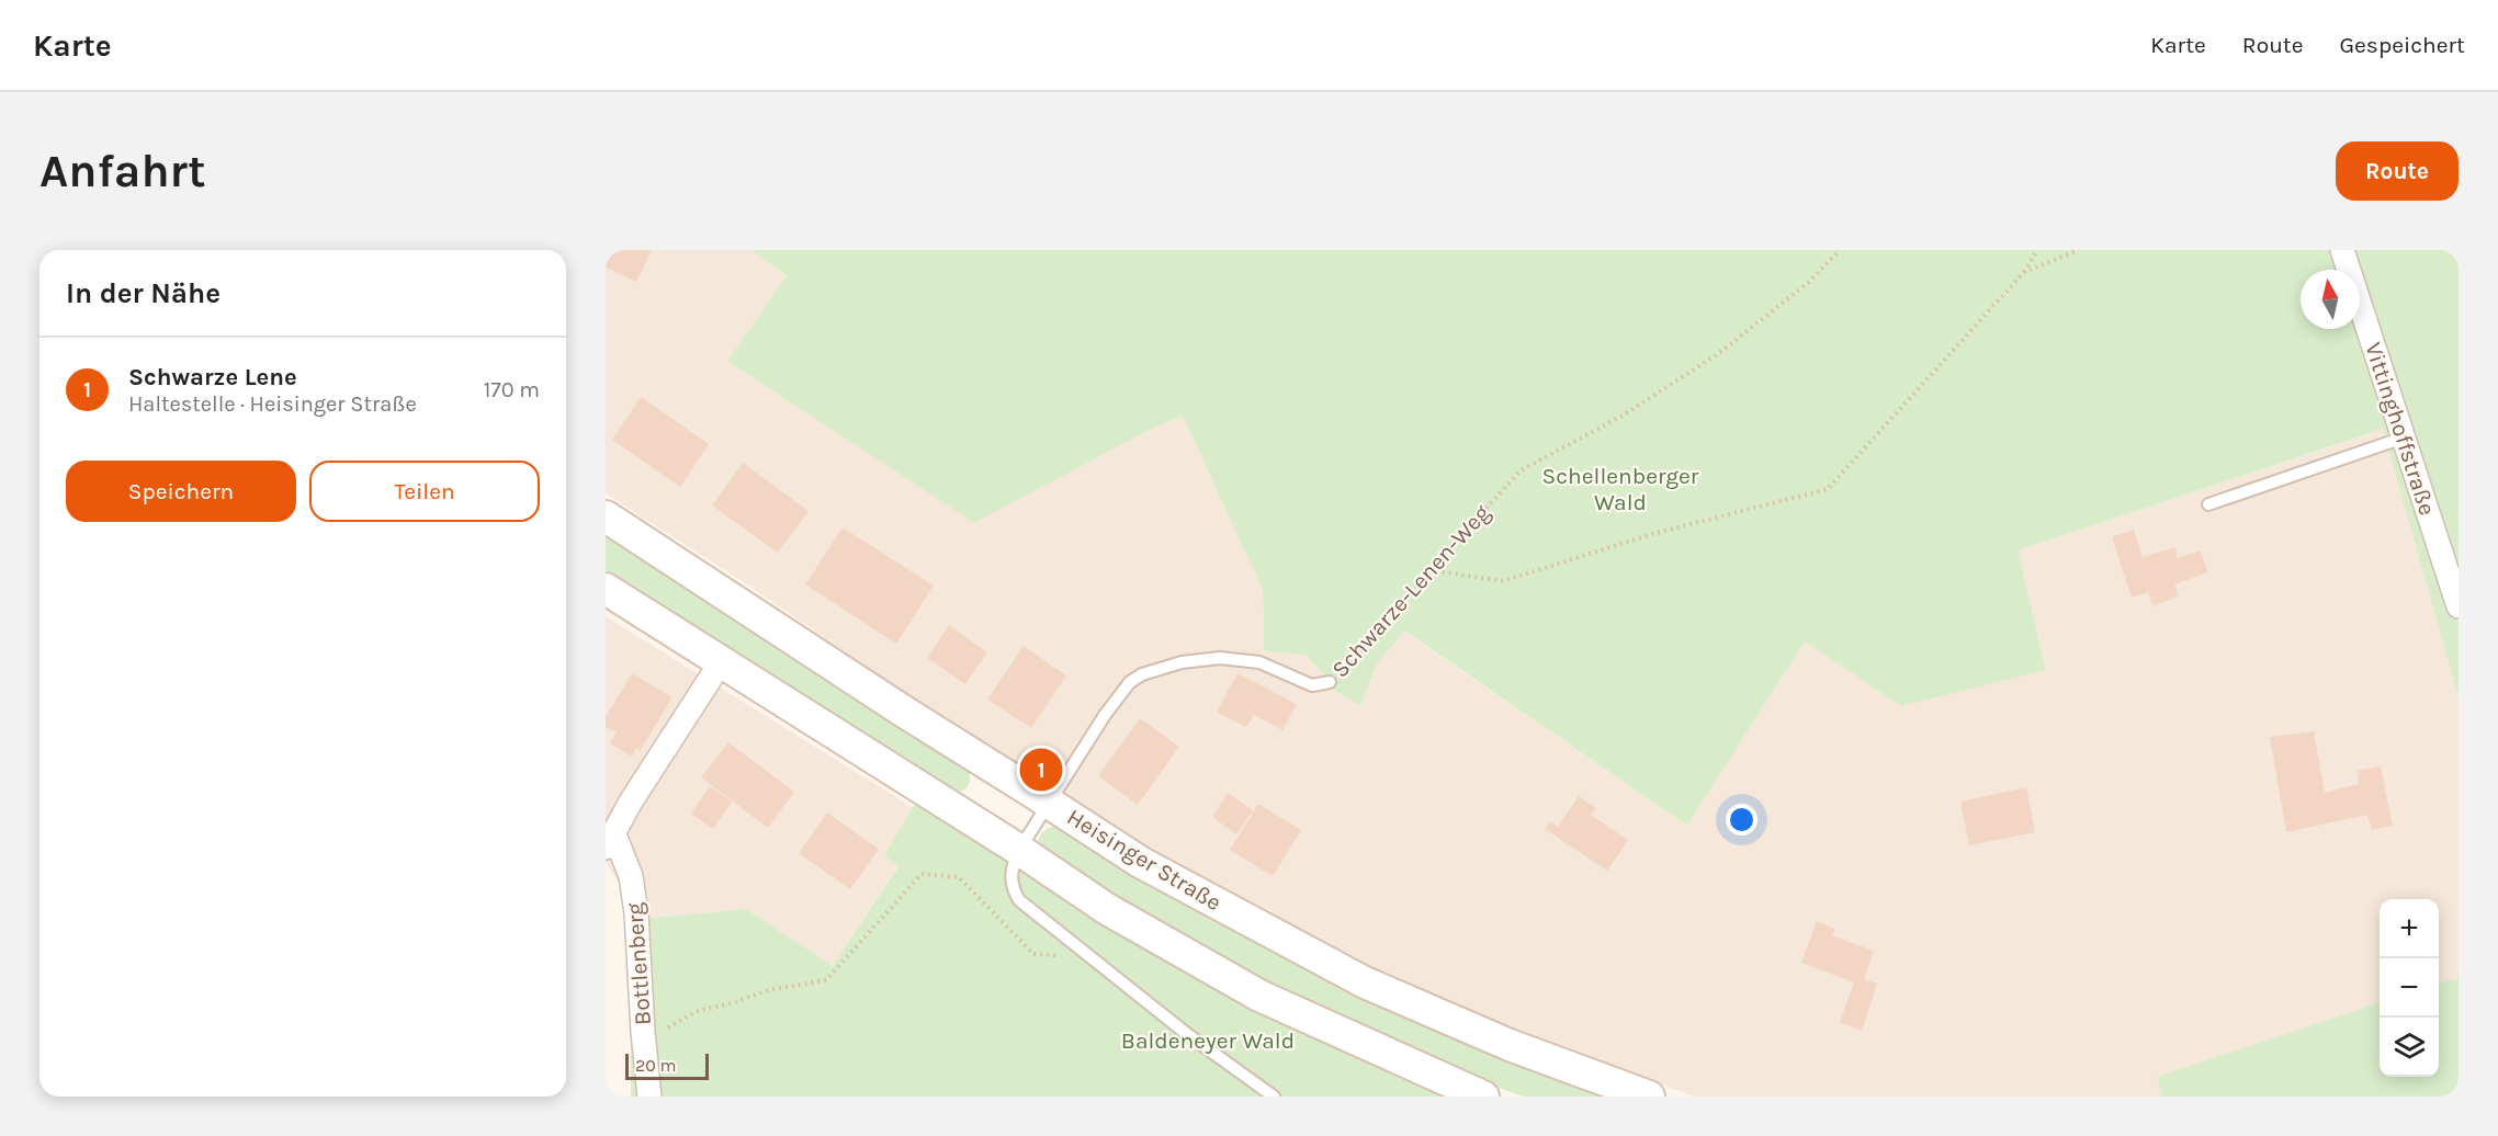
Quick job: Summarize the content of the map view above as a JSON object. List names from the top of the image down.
{
  "streets": {
    "main road": ["Heisinger Straße"],
    "street": ["Vittinghoffstraße", "Bottlenberg"],
    "lane": ["Schwarze-Lenen-Weg"]
  },
  "crossings": [
    ["Schwarze-Lenen-Weg", "Heisinger Straße"]
  ],
  "parks": ["Schellenberger Wald", "Baldeneyer Wald"],
  "scale_bar": "20 m",
  "north": "top",
  "page": {
    "header": "Karte",
    "nav": ["Karte", "Route", "Gespeichert"],
    "buttons": [
      "Route",
      ["Speichern", "Teilen"]
    ],
    "title": "Anfahrt",
    "heading": "In der Nähe",
    "list": [
      {
        "mark": "1",
        "name": "Schwarze Lene",
        "note": "Haltestelle · Heisinger Straße",
        "value": "170 m"
      }
    ],
    "pins": "1",
    "map_buttons": ["+", "−"],
    "scale": "20 m"
  }
}
